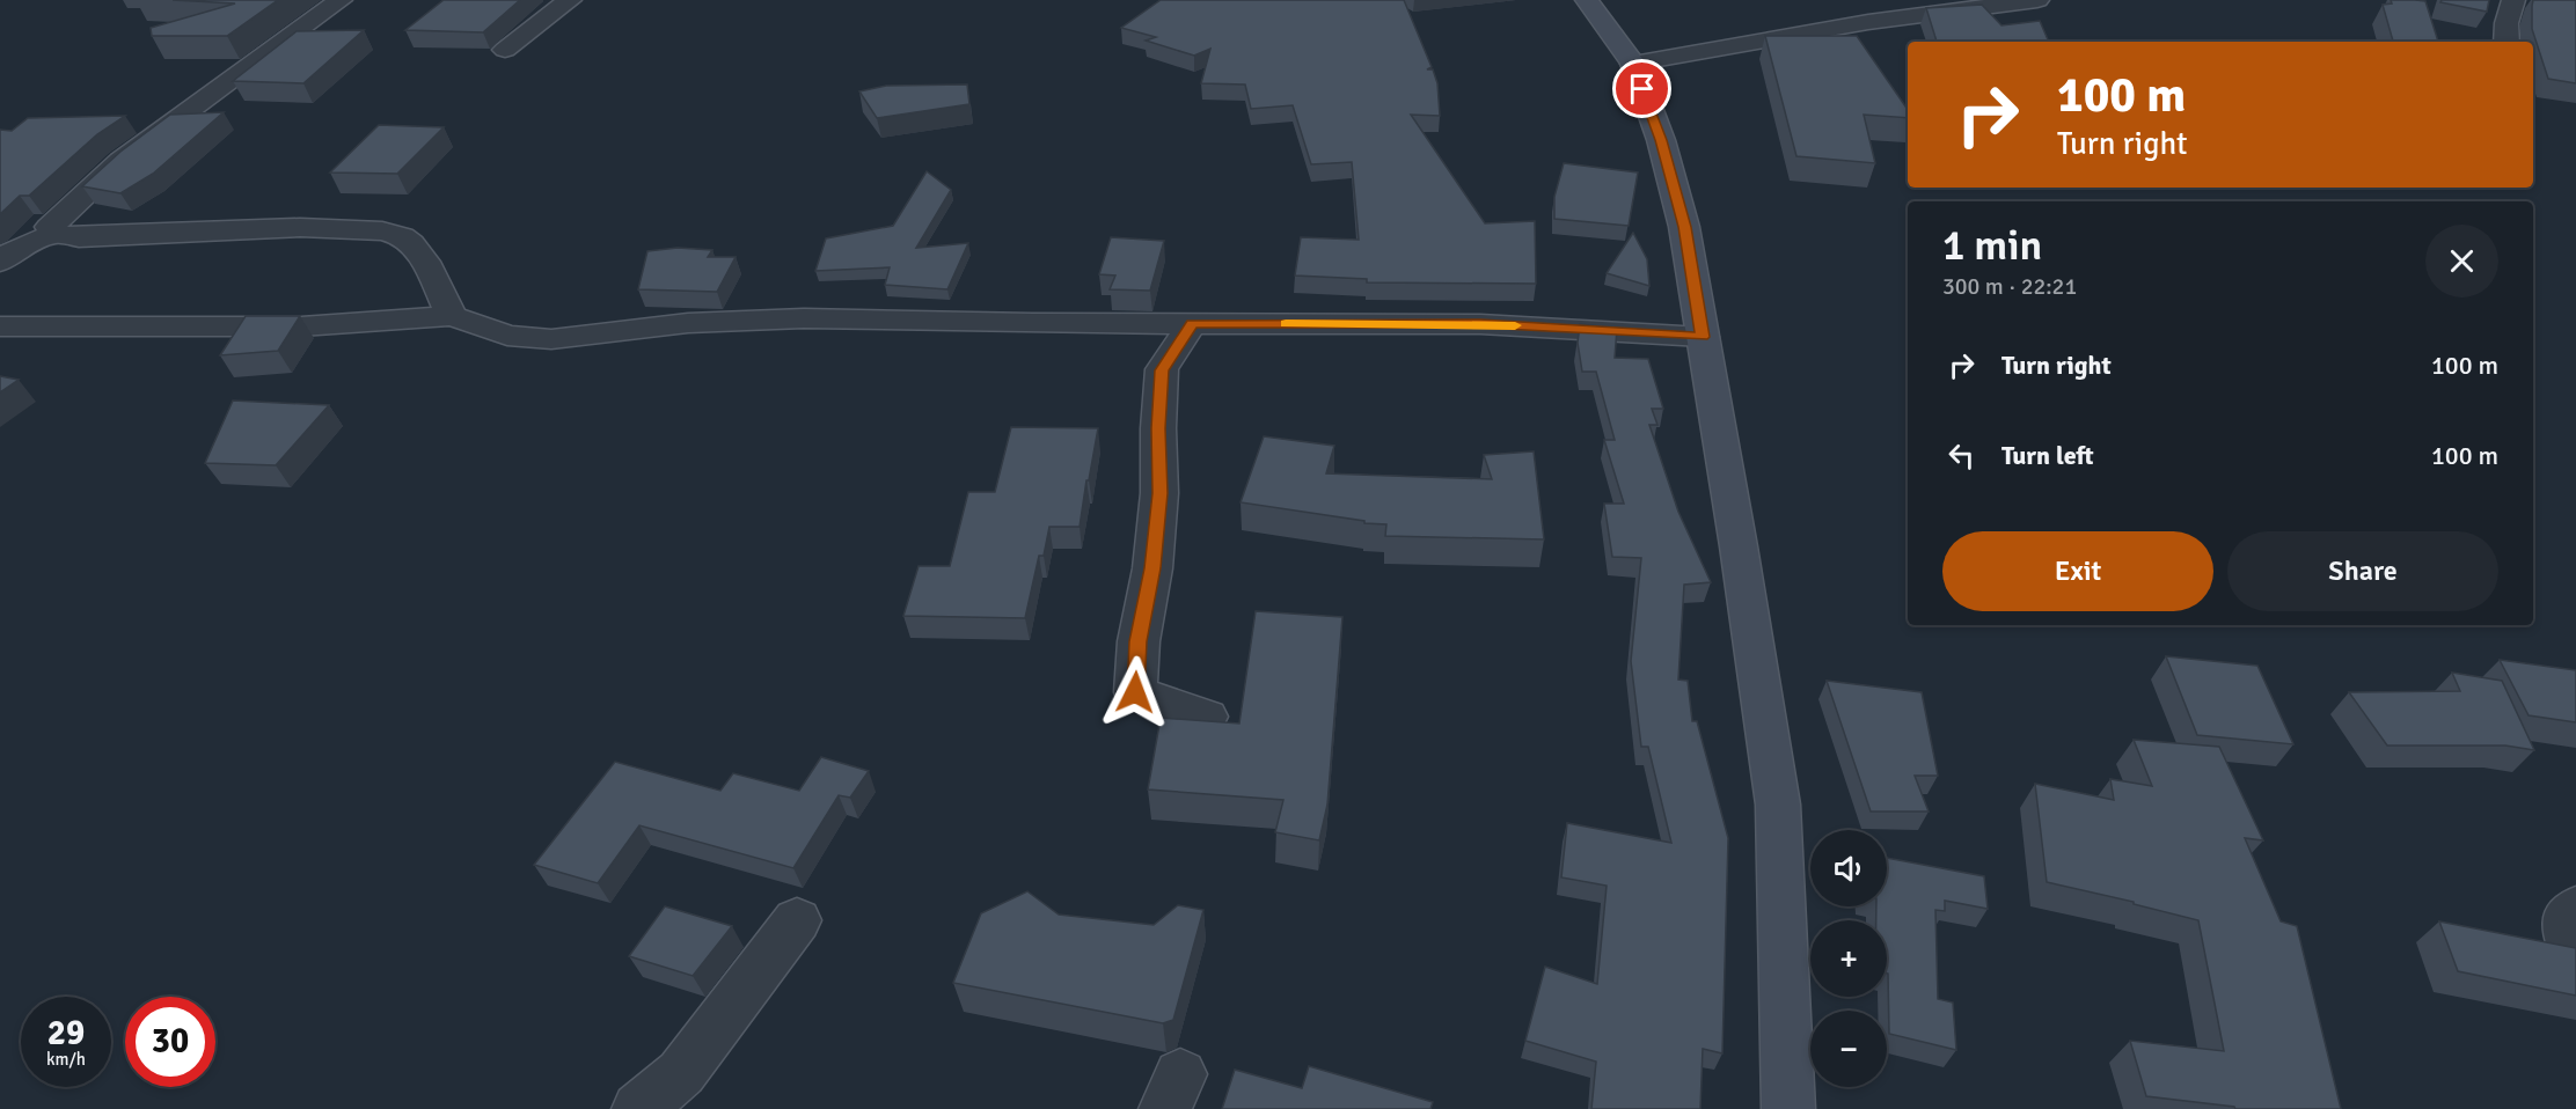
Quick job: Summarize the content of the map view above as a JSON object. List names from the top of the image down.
{
  "page": {
    "turn": ["100 m", "Turn right"],
    "heading": ["1 min", "300 m · 22:21"],
    "list": [
      {
        "name": "Turn right",
        "value": "100 m"
      },
      {
        "name": "Turn left",
        "value": "100 m"
      }
    ],
    "buttons": ["Exit", "Share"],
    "map_buttons": ["+", "−"],
    "speed": "29 km/h",
    "limit": "30"
  }
}
